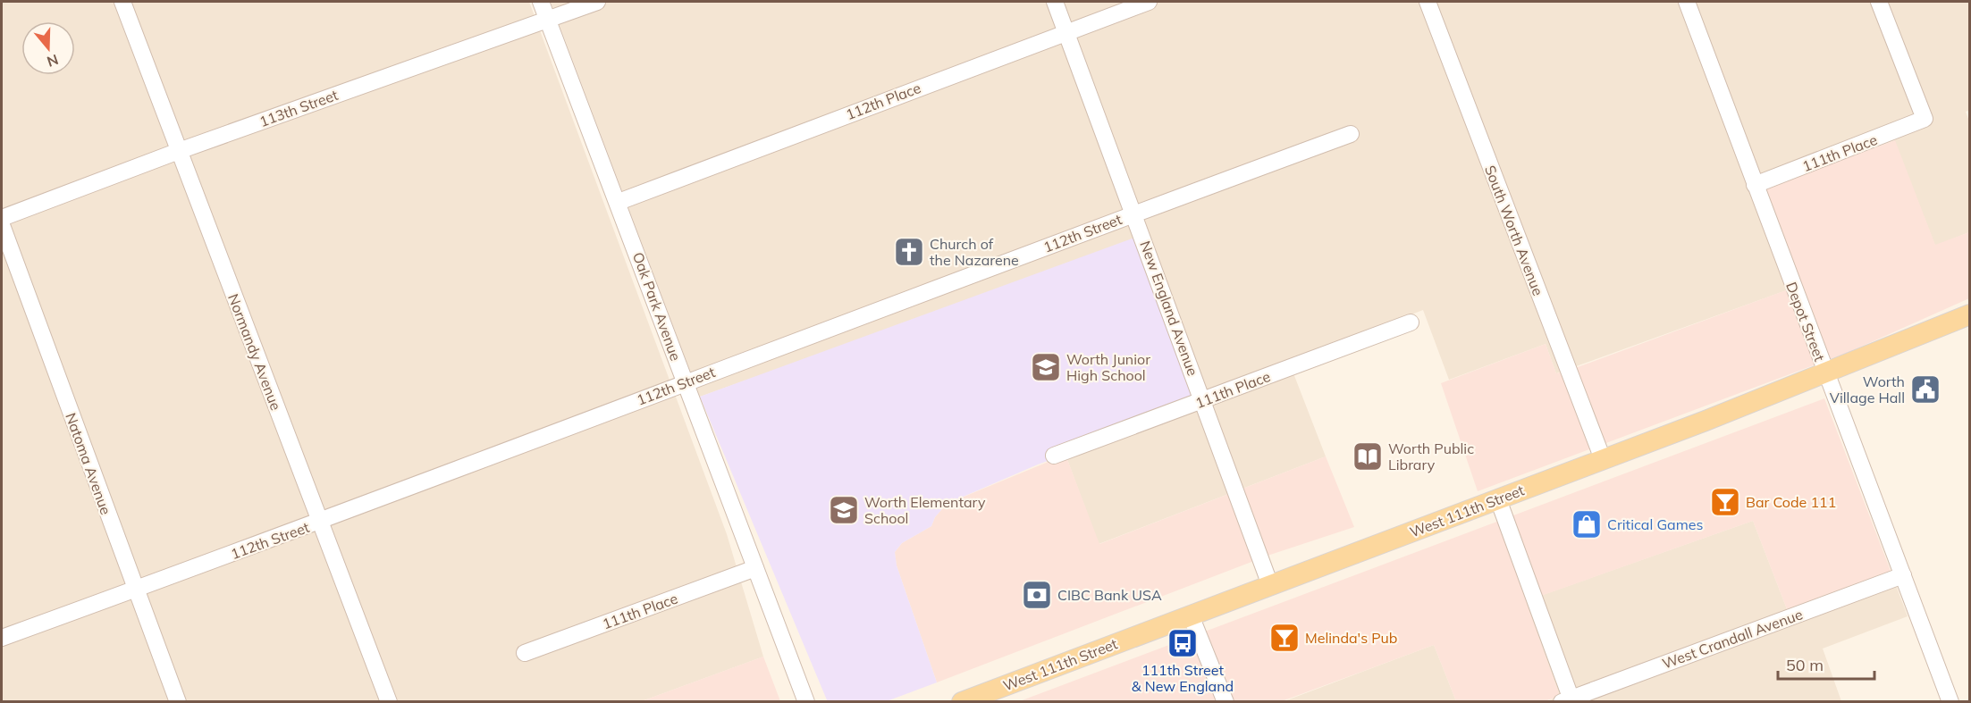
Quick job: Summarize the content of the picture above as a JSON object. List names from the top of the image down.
{
  "streets": {
    "main road": ["West 111th Street"],
    "street": [
      "112th Place",
      "113th Street",
      "111th Place",
      "South Worth Avenue",
      "112th Street",
      "Oak Park Avenue",
      "New England Avenue",
      "Depot Street",
      "Normandy Avenue",
      "Natoma Avenue",
      "West Crandall Avenue"
    ]
  },
  "crossings": [
    ["112th Place", "Oak Park Avenue"],
    ["112th Place", "New England Avenue"],
    ["113th Street", "Oak Park Avenue"],
    ["113th Street", "Normandy Avenue"],
    ["111th Place", "Oak Park Avenue"],
    ["111th Place", "New England Avenue"],
    ["111th Place", "Depot Street"],
    ["South Worth Avenue", "West 111th Street"],
    ["112th Street", "Oak Park Avenue"],
    ["112th Street", "New England Avenue"],
    ["112th Street", "Normandy Avenue"],
    ["112th Street", "Natoma Avenue"],
    ["New England Avenue", "West 111th Street"],
    ["Depot Street", "West 111th Street"],
    ["Depot Street", "West Crandall Avenue"]
  ],
  "places": {
    "church": ["Church of the Nazarene"],
    "school or university": ["Worth Junior High School", "Worth Elementary School"],
    "public building": ["Worth Village Hall"],
    "library": ["Worth Public Library"],
    "bar": ["Bar Code 111", "Melinda's Pub"],
    "shop": ["Critical Games"],
    "bank": ["CIBC Bank USA"],
    "bus stop": ["111th Street & New England"]
  },
  "scale_bar": "50 m",
  "north": "bottom"
}
